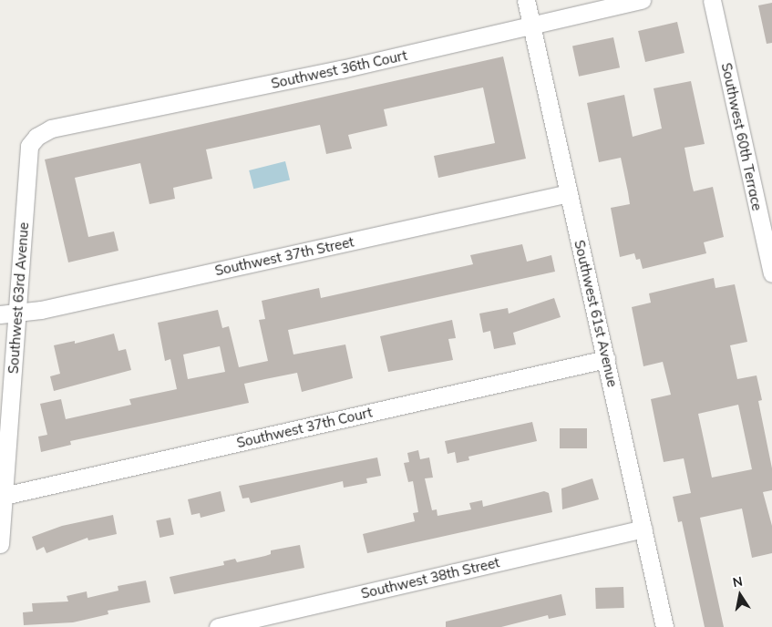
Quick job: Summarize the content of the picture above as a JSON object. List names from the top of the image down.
{
  "streets": {
    "street": [
      "Southwest 36th Court",
      "Southwest 60th Terrace",
      "Southwest 37th Street",
      "Southwest 63rd Avenue",
      "Southwest 61st Avenue",
      "Southwest 37th Court",
      "Southwest 38th Street"
    ]
  },
  "crossings": [
    ["Southwest 36th Court", "Southwest 63rd Avenue"],
    ["Southwest 36th Court", "Southwest 61st Avenue"],
    ["Southwest 37th Street", "Southwest 63rd Avenue"],
    ["Southwest 37th Street", "Southwest 61st Avenue"],
    ["Southwest 63rd Avenue", "Southwest 37th Court"],
    ["Southwest 61st Avenue", "Southwest 37th Court"],
    ["Southwest 61st Avenue", "Southwest 38th Street"]
  ],
  "north": "top"
}
